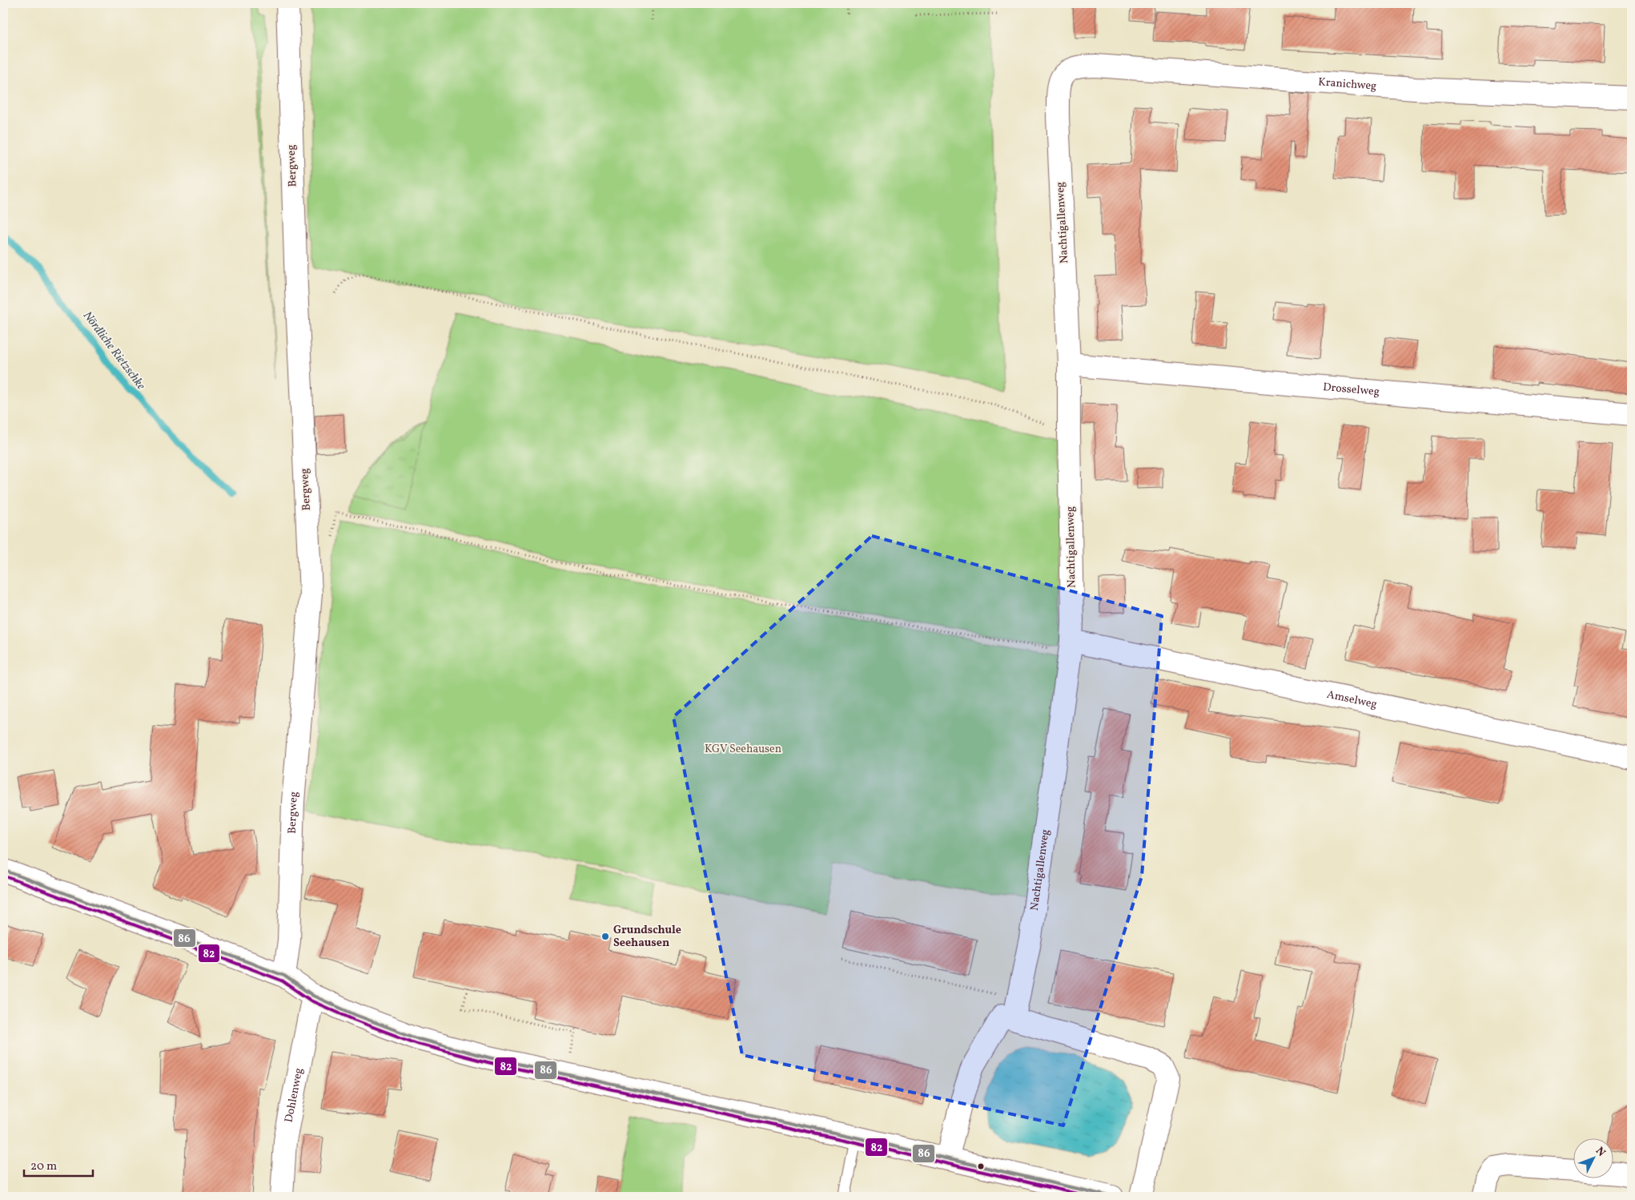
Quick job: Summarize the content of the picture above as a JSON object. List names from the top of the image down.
{
  "streets": {
    "street": [
      "Kranichweg",
      "Bergweg",
      "Nachtigallenweg",
      "Drosselweg",
      "Amselweg",
      "Dohlenweg"
    ]
  },
  "crossings": [
    ["Kranichweg", "Nachtigallenweg"],
    ["Nachtigallenweg", "Drosselweg"],
    ["Nachtigallenweg", "Amselweg"]
  ],
  "water": ["Nördliche Rietzschke"],
  "parks": ["KGV Seehausen"],
  "places": ["Grundschule Seehausen"],
  "lines": ["transit line 86", "transit line 82"],
  "scale_bar": "20 m",
  "north": "top right"
}
